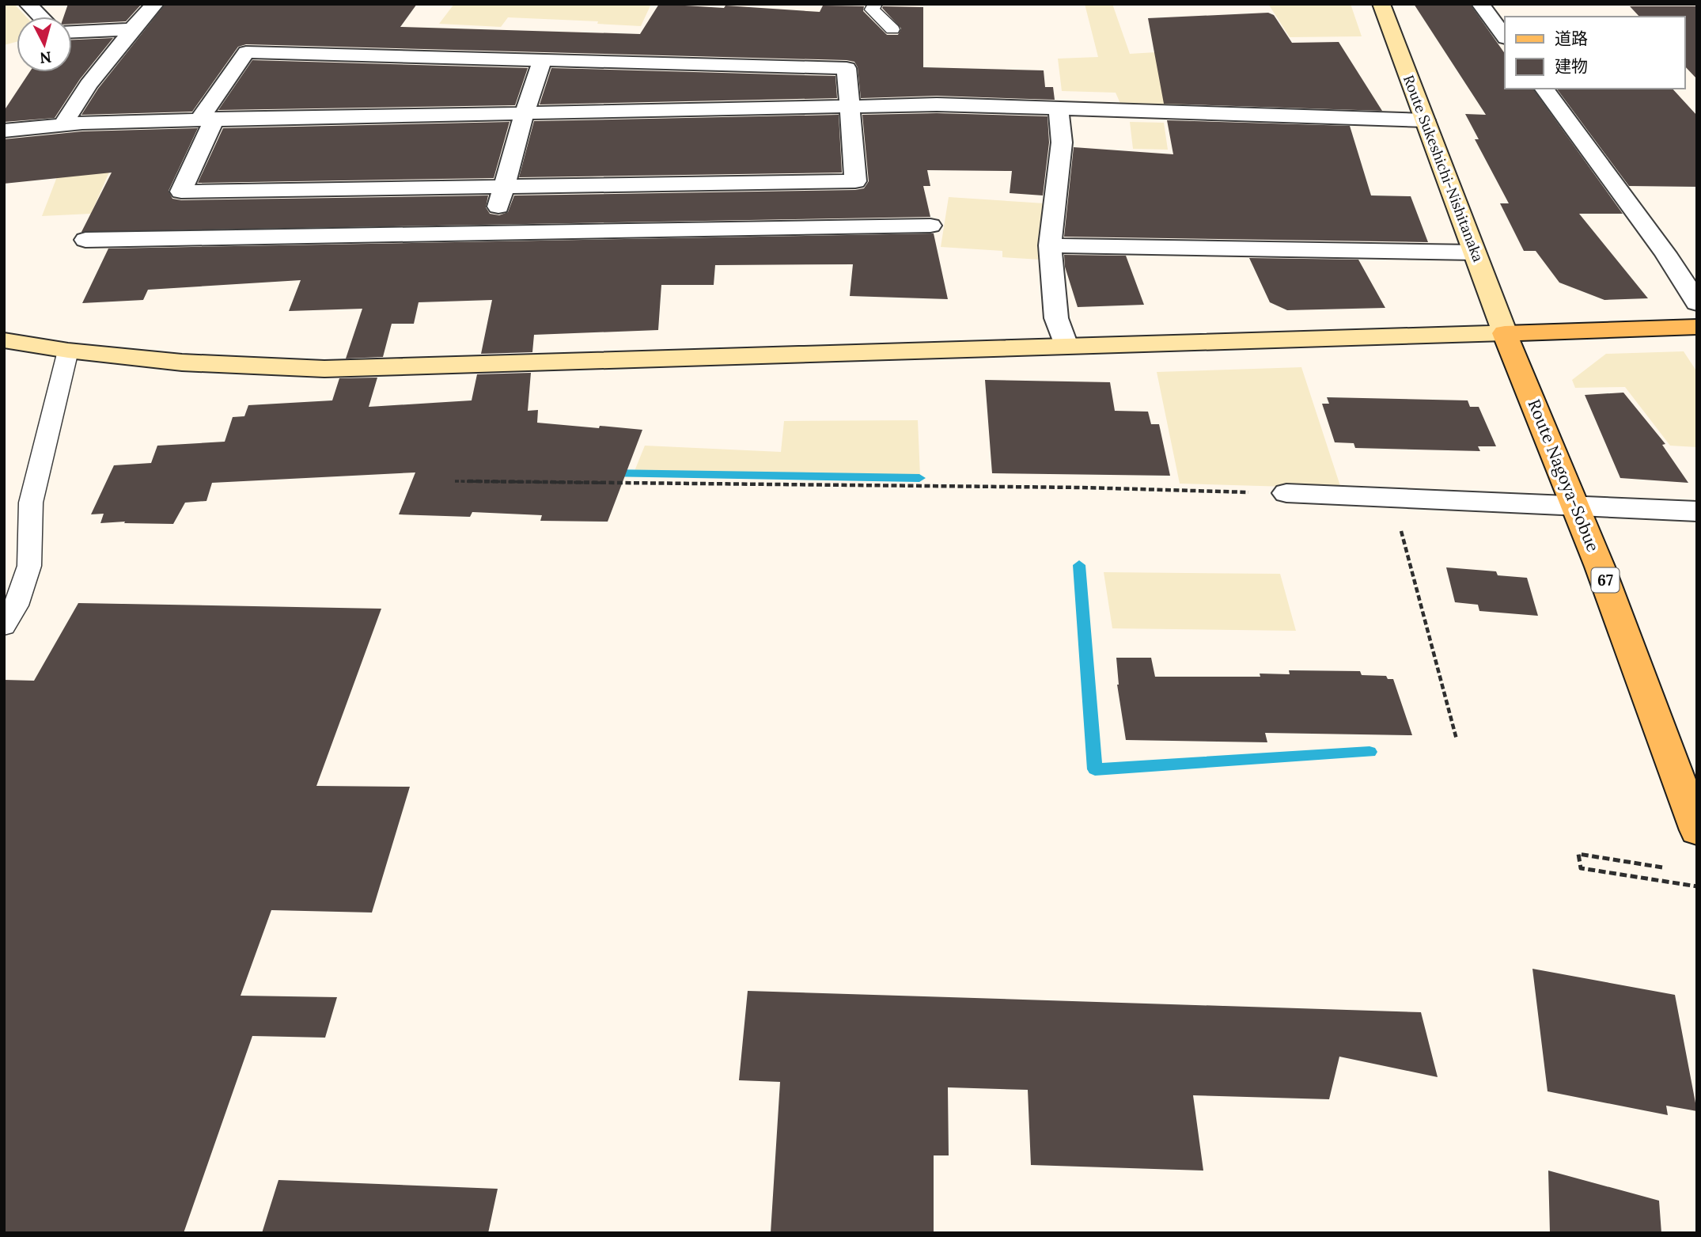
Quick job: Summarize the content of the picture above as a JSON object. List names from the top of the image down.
{
  "streets": {
    "main road": ["Route Nagoya-Sobue", "67"],
    "street": ["Route Sukeshichi-Nishitanaka"]
  },
  "crossings": [
    ["Route Sukeshichi-Nishitanaka", "Route Nagoya-Sobue"]
  ],
  "legend": ["道路", "建物"],
  "north": "bottom"
}
